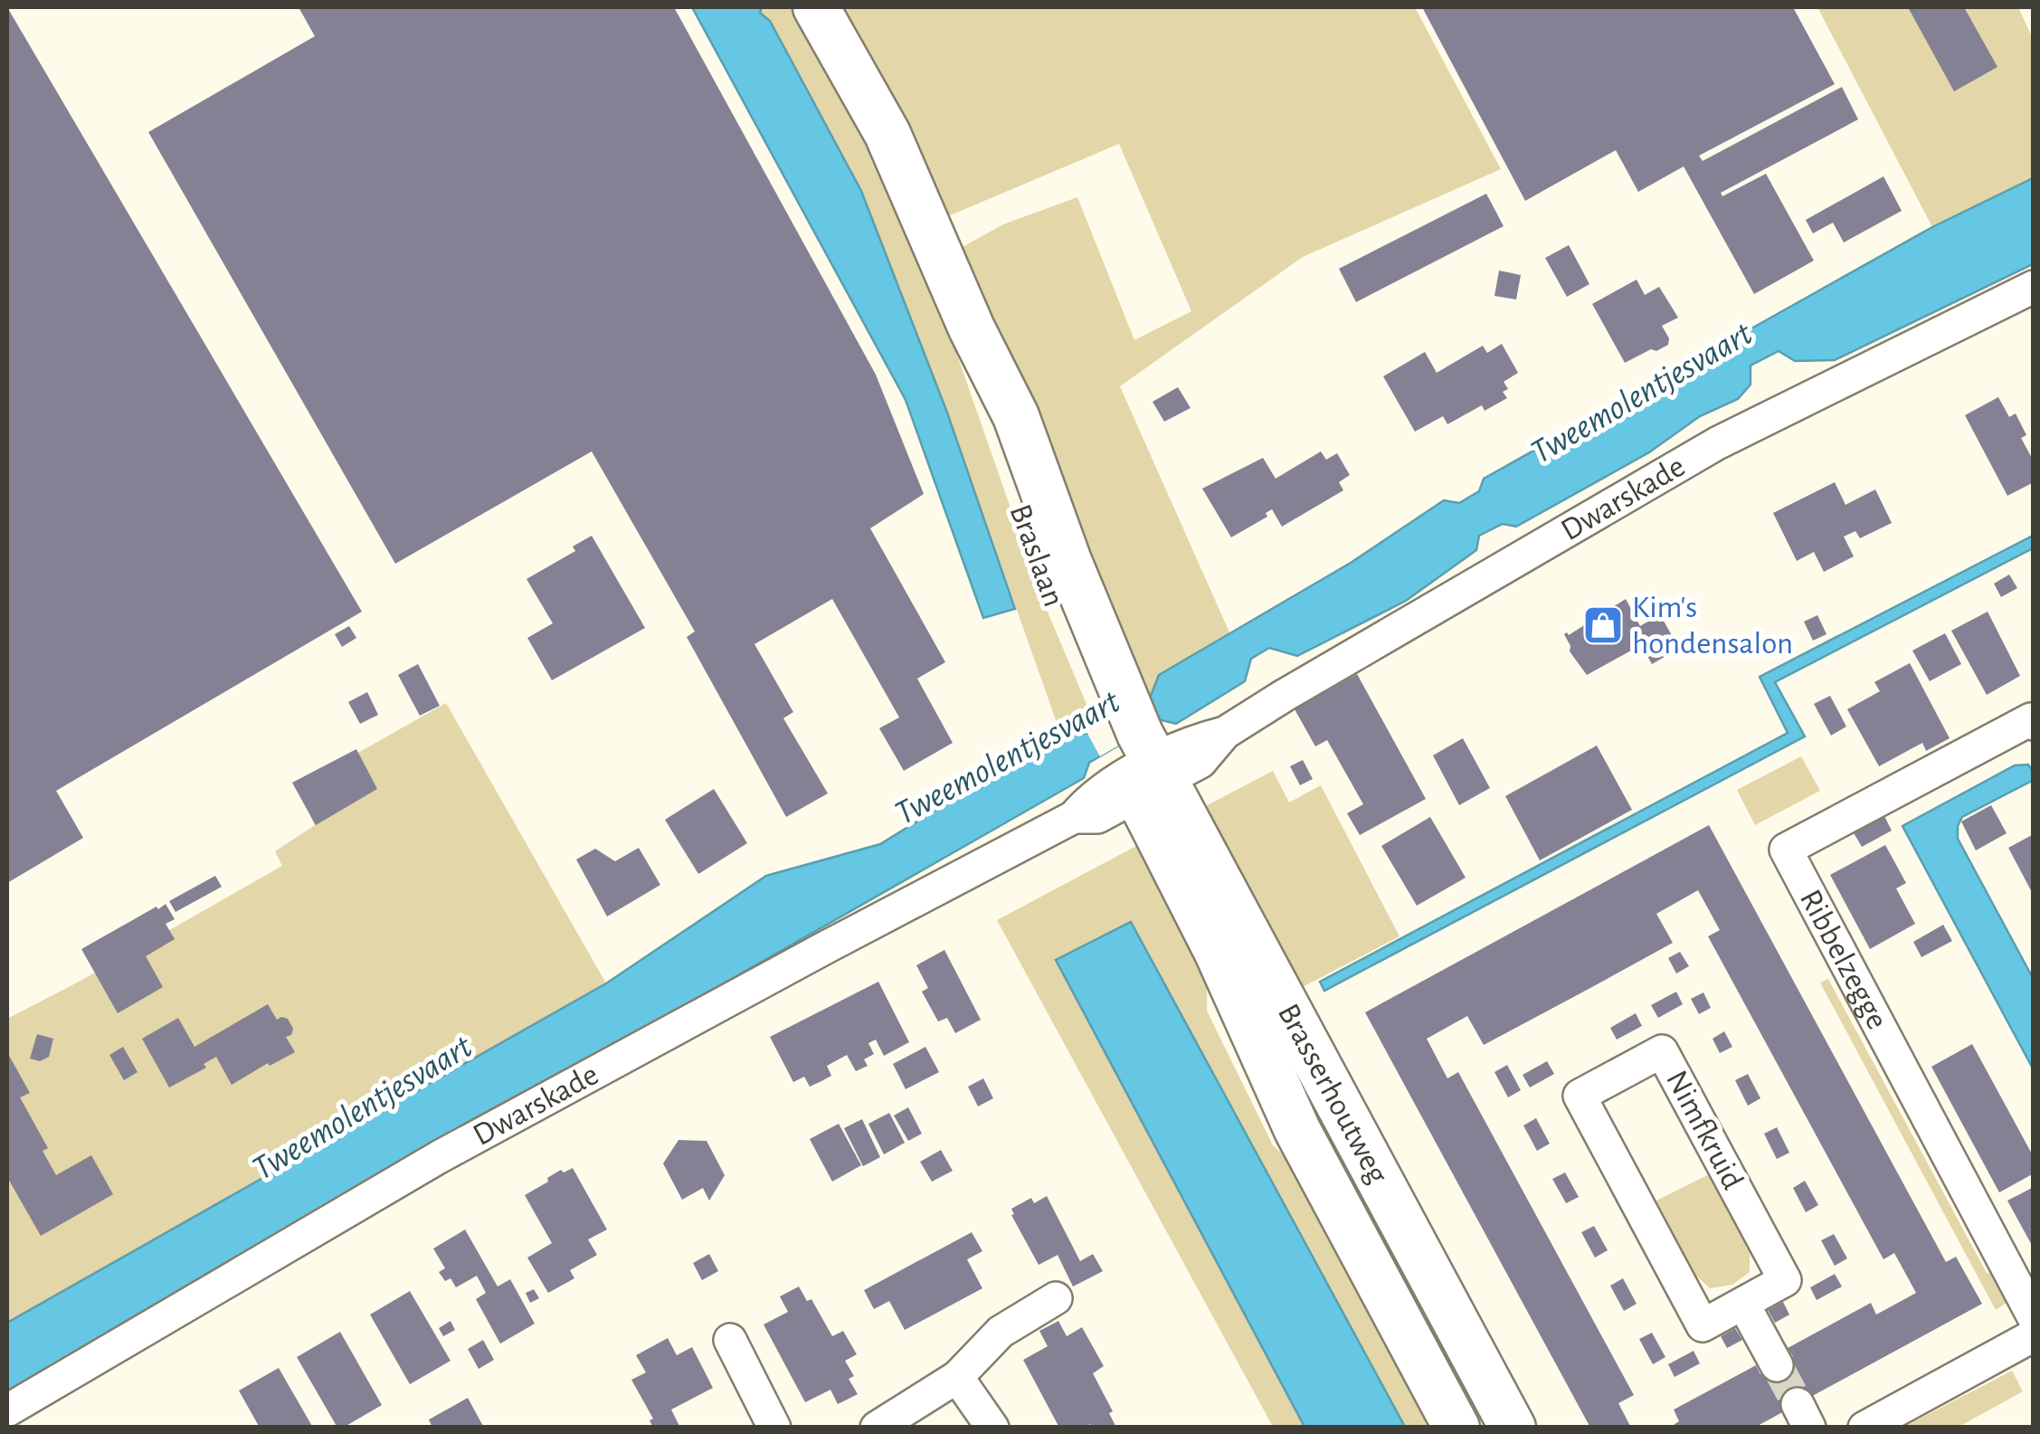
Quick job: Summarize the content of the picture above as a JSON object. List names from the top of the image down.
{
  "streets": {
    "main road": ["Braslaan", "Brasserhoutweg"],
    "street": ["Dwarskade", "Ribbelzegge", "Nimfkruid"]
  },
  "crossings": [
    ["Dwarskade", "Braslaan"],
    ["Dwarskade", "Brasserhoutweg"],
    ["Braslaan", "Brasserhoutweg"]
  ],
  "water": ["Tweemolentjesvaart"],
  "places": {
    "shop": ["Kim's hondensalon"]
  }
}
